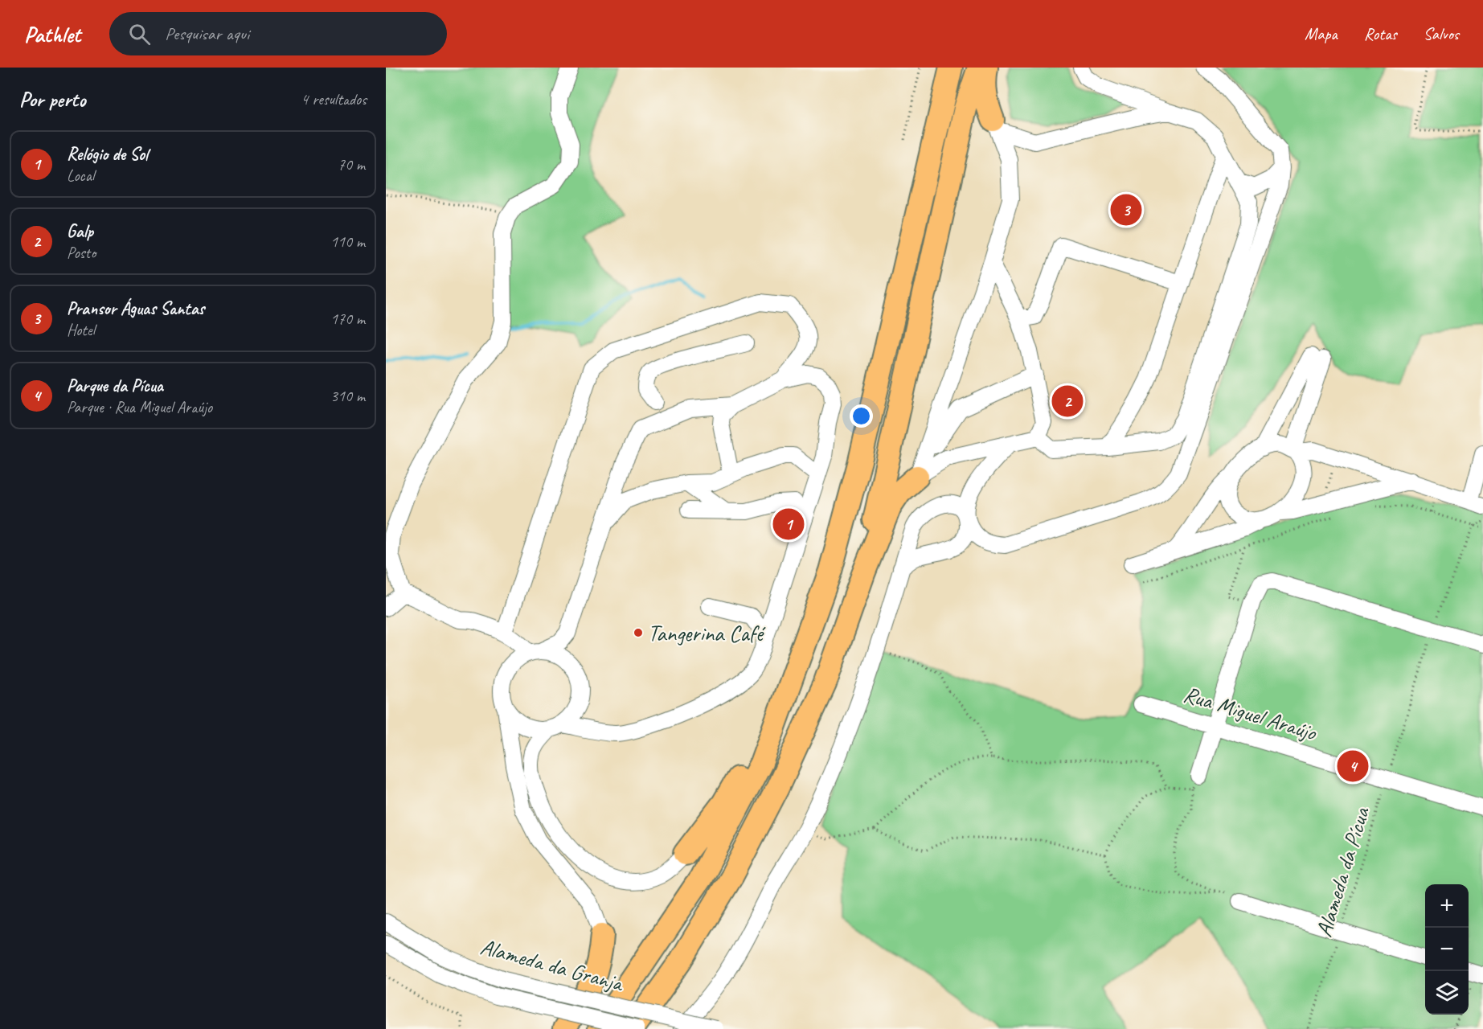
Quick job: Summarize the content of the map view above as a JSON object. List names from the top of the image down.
{
  "streets": {
    "street": ["Rua Miguel Araújo", "Alameda da Granja"],
    "path": ["Alameda da Pícua"]
  },
  "crossings": [
    ["Rua Miguel Araújo", "Alameda da Pícua"]
  ],
  "places": ["Tangerina Café"],
  "page": {
    "header": "Pathlet",
    "search": "Pesquisar aqui",
    "nav": ["Mapa", "Rotas", "Salvos"],
    "heading": ["Por perto", "4 resultados"],
    "list": [
      {
        "mark": "1",
        "name": "Relógio de Sol",
        "note": "Local",
        "value": "70 m"
      },
      {
        "mark": "2",
        "name": "Galp",
        "note": "Posto",
        "value": "110 m"
      },
      {
        "mark": "3",
        "name": "Pransor Águas Santas",
        "note": "Hotel",
        "value": "170 m"
      },
      {
        "mark": "4",
        "name": "Parque da Pícua",
        "note": "Parque · Rua Miguel Araújo",
        "value": "310 m"
      }
    ],
    "pins": [
      "3",
      "2",
      "1",
      "4"
    ],
    "map_buttons": ["+", "−"]
  }
}
